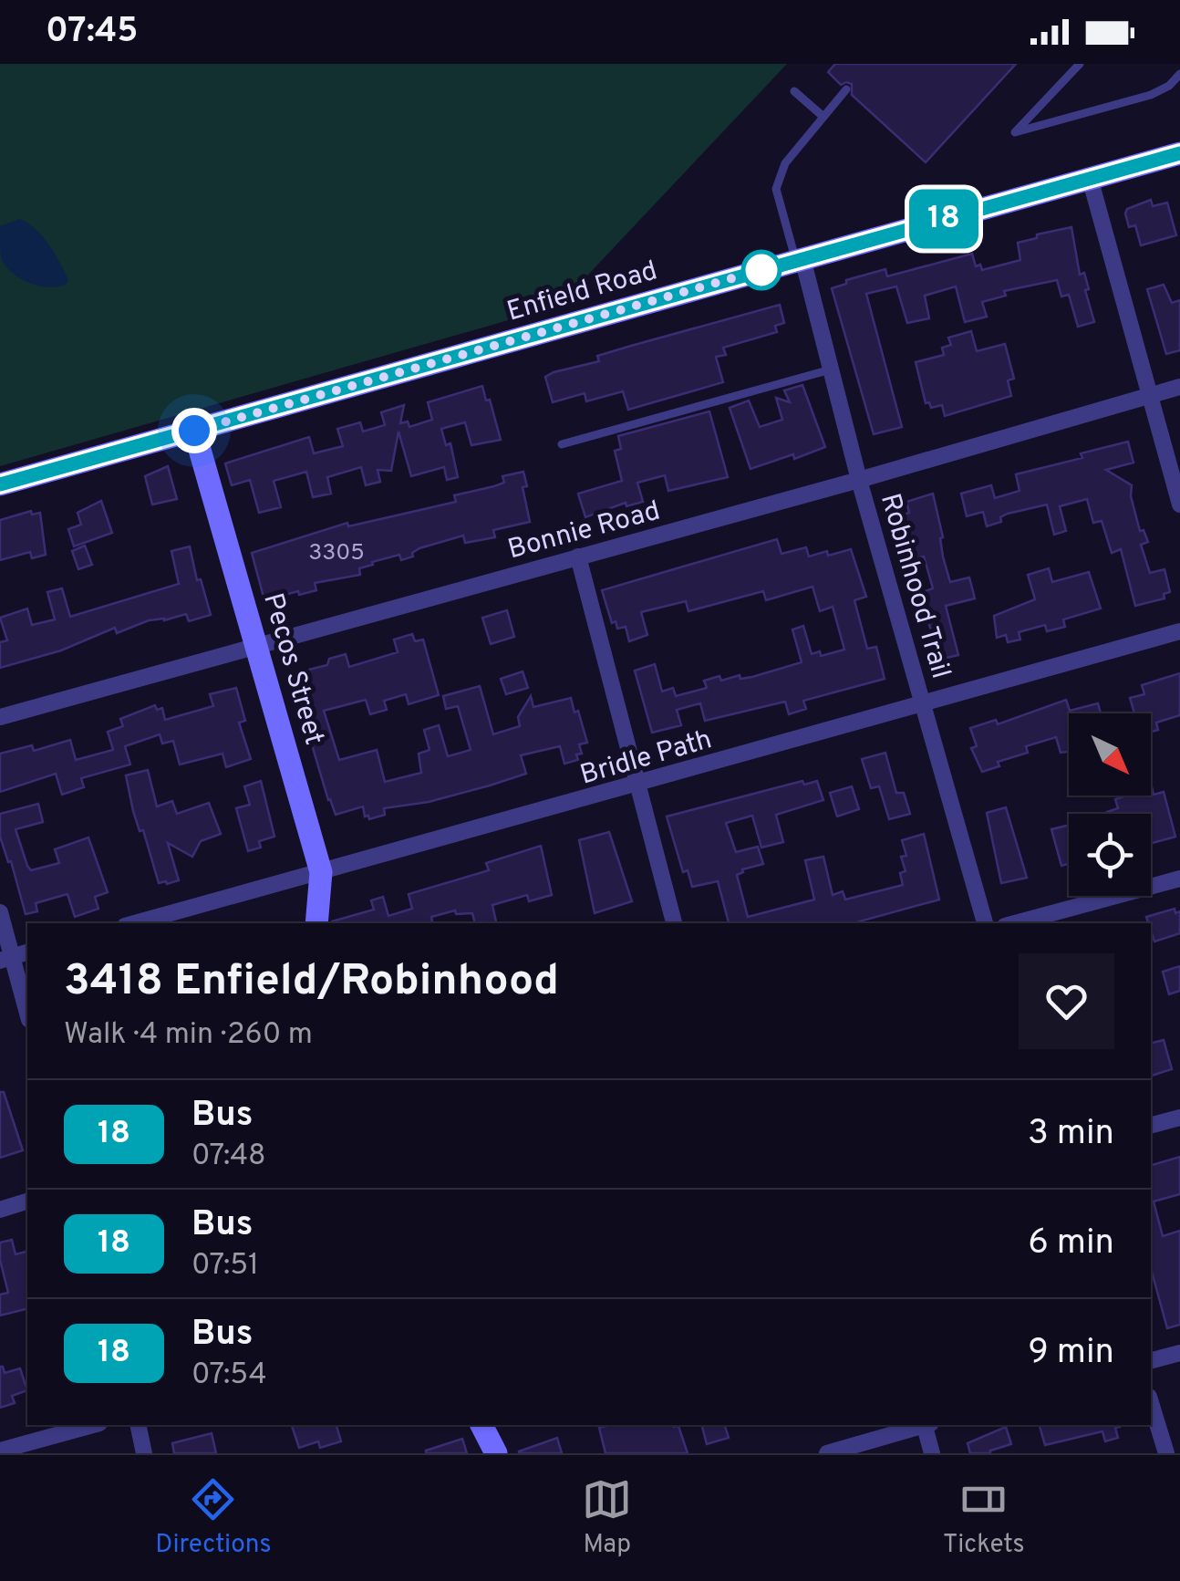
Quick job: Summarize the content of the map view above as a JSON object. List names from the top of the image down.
{
  "streets": {
    "street": [
      "Enfield Road",
      "Bonnie Road",
      "Robinhood Trail",
      "Pecos Street",
      "Bridle Path"
    ]
  },
  "crossings": [
    ["Enfield Road", "Robinhood Trail"],
    ["Enfield Road", "Pecos Street"],
    ["Bonnie Road", "Robinhood Trail"],
    ["Bonnie Road", "Pecos Street"],
    ["Robinhood Trail", "Bridle Path"],
    ["Pecos Street", "Bridle Path"]
  ],
  "lines": ["bus line 18"],
  "house_numbers": ["3305"],
  "north": "bottom right",
  "page": {
    "status": "07:45",
    "on_map": "18",
    "heading": ["3418 Enfield/Robinhood", "Walk · 4 min · 260 m"],
    "list": [
      {
        "mark": "18",
        "name": "Bus",
        "note": "07:48",
        "value": "3 min"
      },
      {
        "mark": "18",
        "name": "Bus",
        "note": "07:51",
        "value": "6 min"
      },
      {
        "mark": "18",
        "name": "Bus",
        "note": "07:54",
        "value": "9 min"
      }
    ],
    "tabs": ["Directions", "Map", "Tickets"]
  }
}
